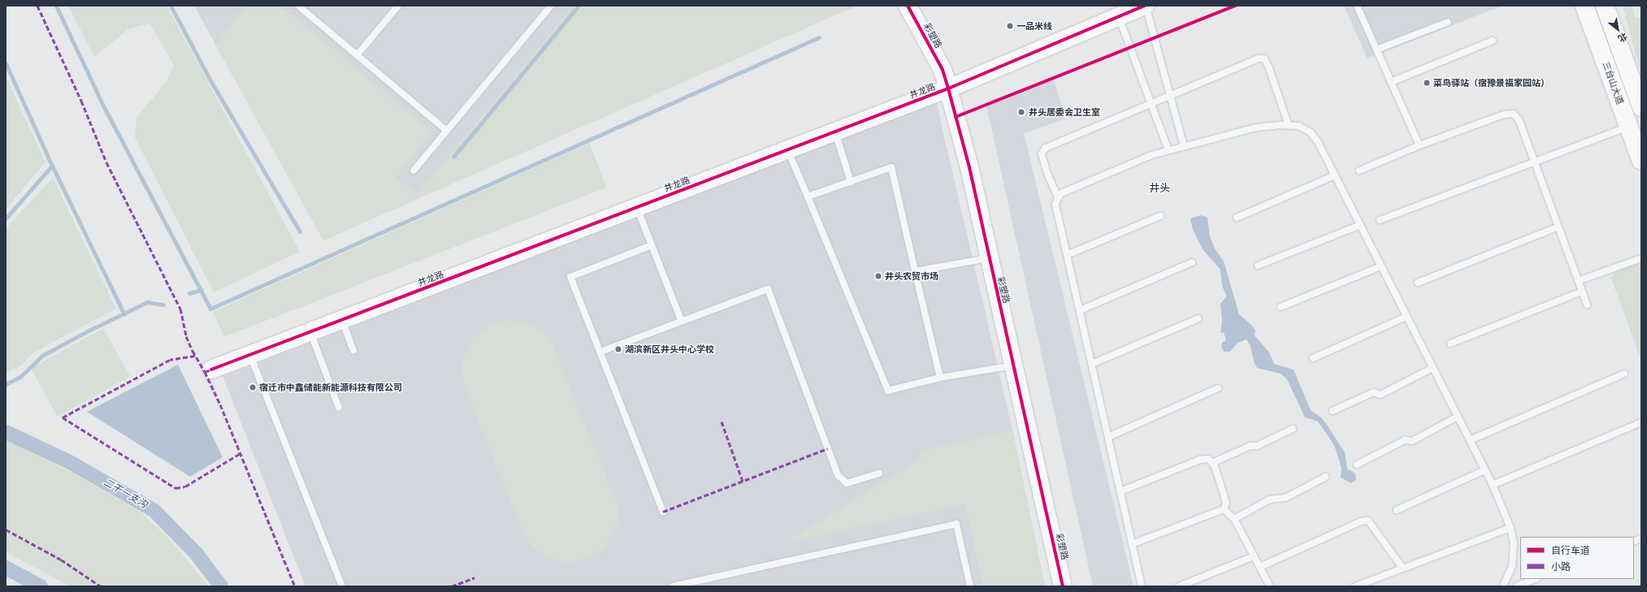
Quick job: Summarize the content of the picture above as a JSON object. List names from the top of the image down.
{
  "streets": {
    "street": ["彩塑路", "三台山大道", "井龙路"]
  },
  "crossings": [
    ["彩塑路", "井龙路"]
  ],
  "districts": ["井头"],
  "water": ["二干一支沟"],
  "places": [
    "一品米线",
    "菜鸟驿站（宿豫景福家园站）",
    "井头居委会卫生室",
    "井头农贸市场",
    "湖滨新区井头中心学校",
    "宿迁市中鑫储能新能源科技有限公司"
  ],
  "legend": ["自行车道", "小路"],
  "north": "bottom right"
}
